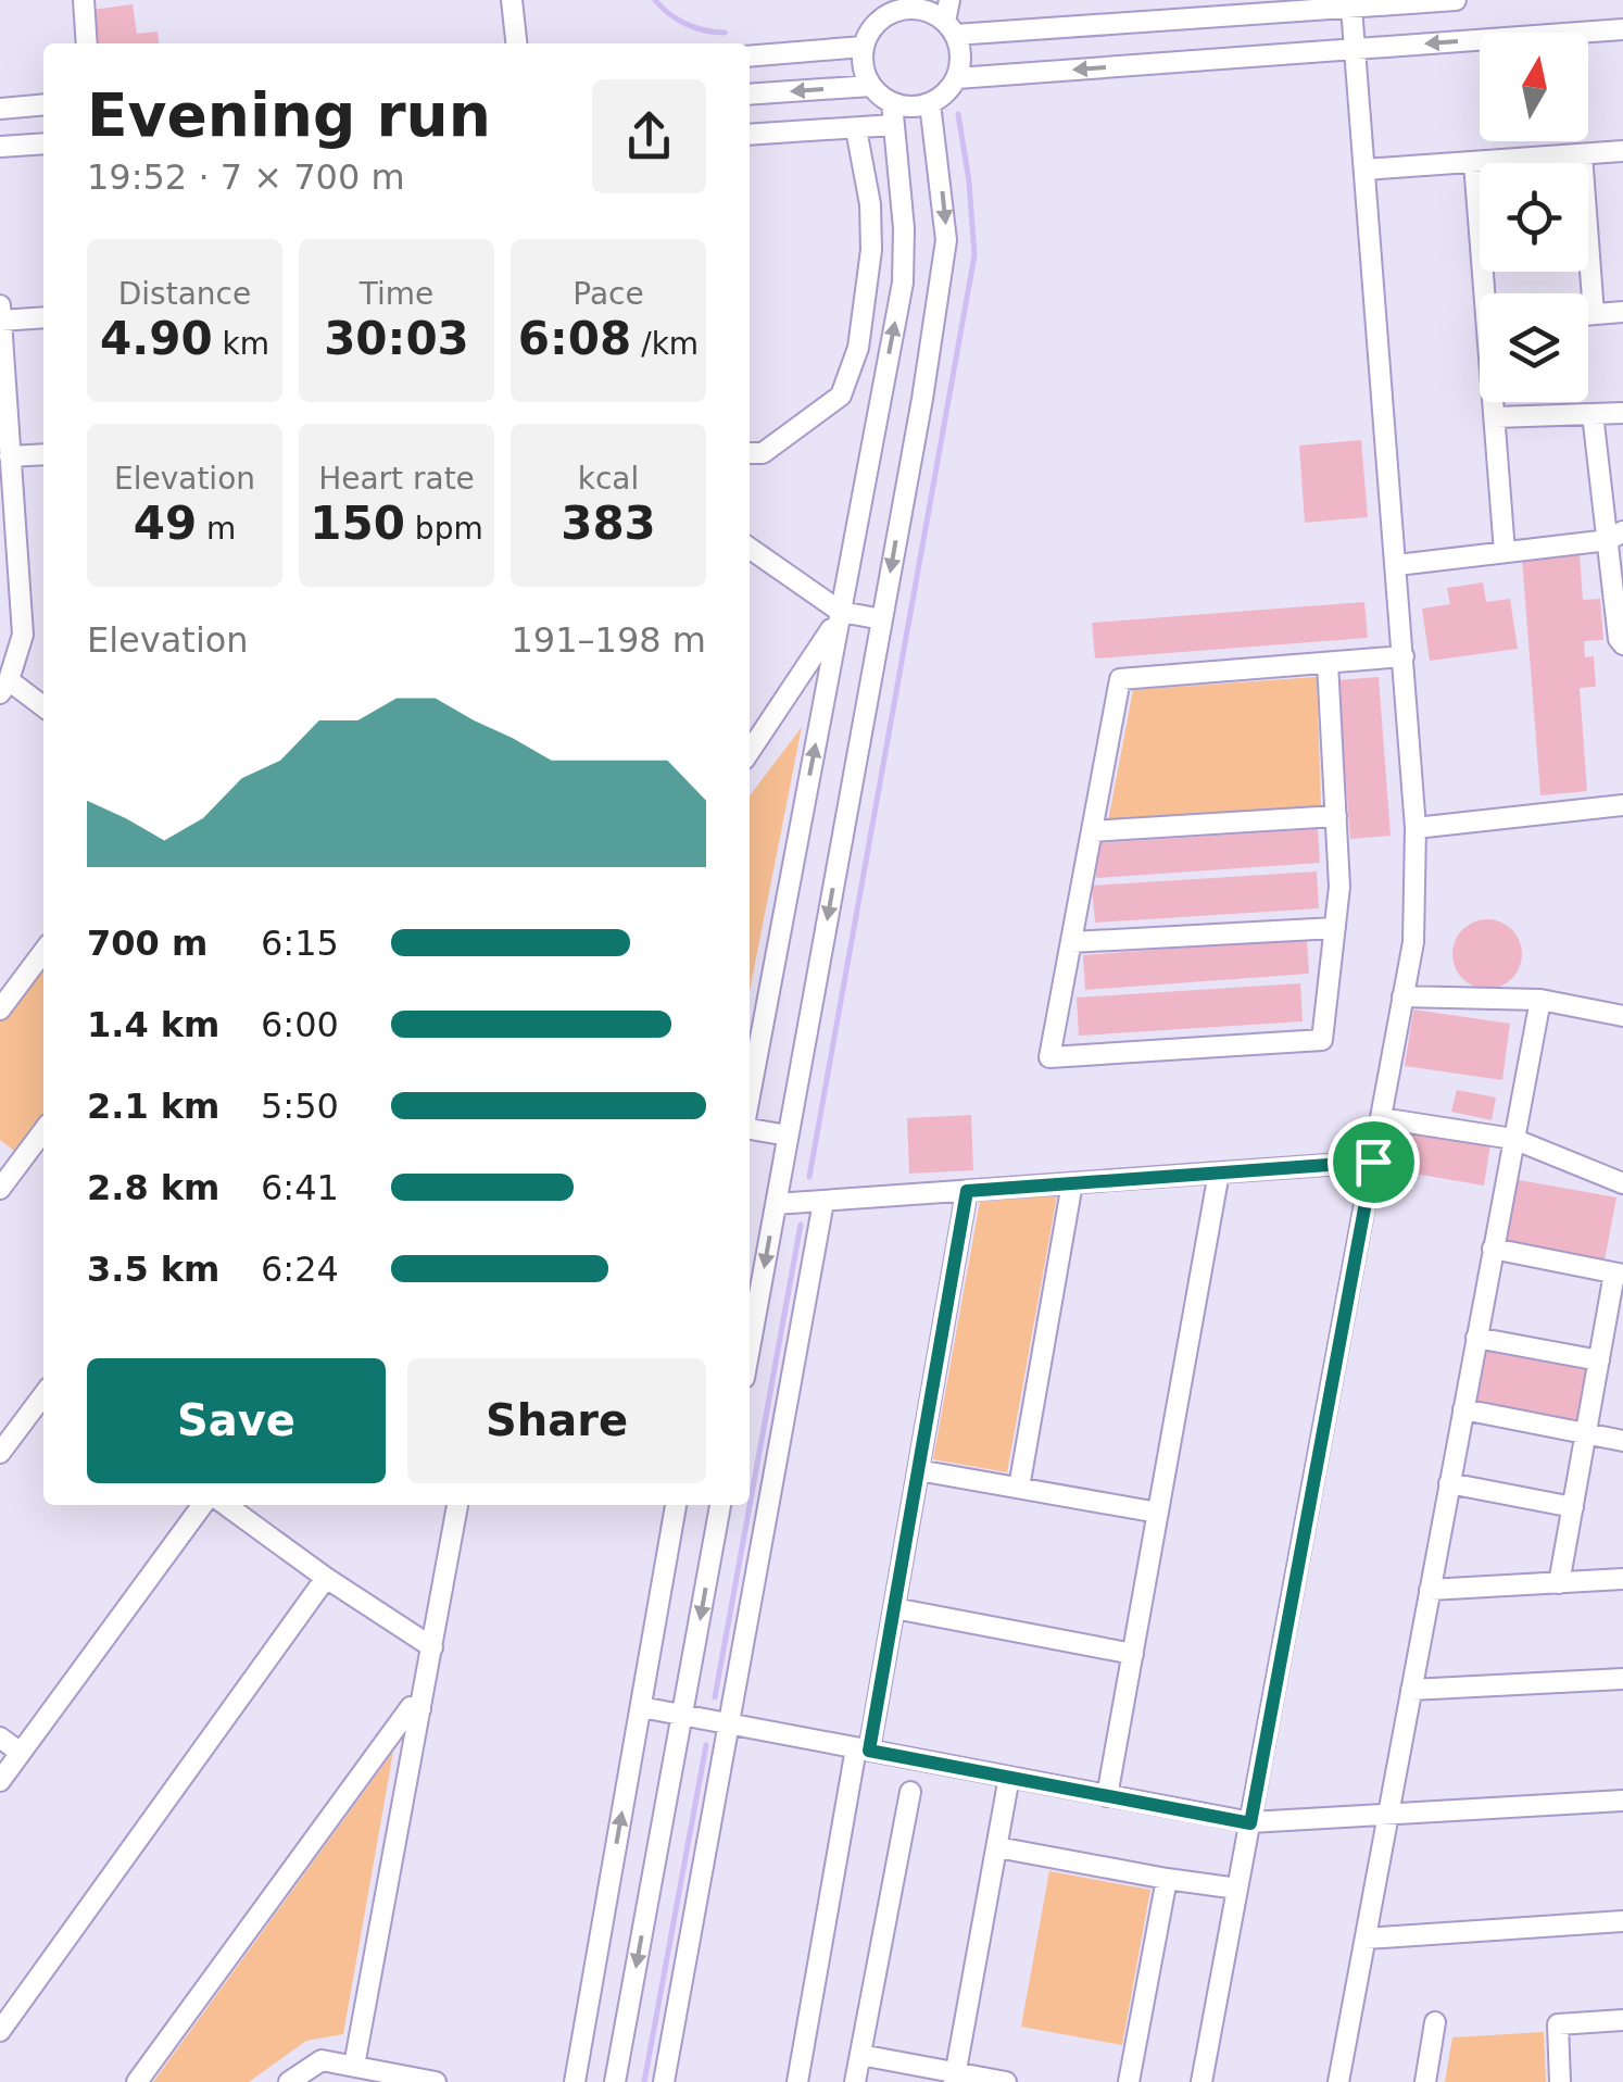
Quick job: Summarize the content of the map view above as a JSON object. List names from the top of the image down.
{
  "north": "top",
  "page": {
    "heading": ["Evening run", "19:52 · 7 × 700 m"],
    "stats": [
      ["Distance", "4.90 km"],
      ["Time", "30:03"],
      ["Pace", "6:08 /km"],
      ["Elevation", "49 m"],
      ["Heart rate", "150 bpm"],
      ["kcal", "383"]
    ],
    "chart": ["Elevation", "191–198 m"],
    "list": [
      {
        "name": "700 m",
        "note": "6:15"
      },
      {
        "name": "1.4 km",
        "note": "6:00"
      },
      {
        "name": "2.1 km",
        "note": "5:50"
      },
      {
        "name": "2.8 km",
        "note": "6:41"
      },
      {
        "name": "3.5 km",
        "note": "6:24"
      }
    ],
    "buttons": ["Save", "Share"]
  }
}
